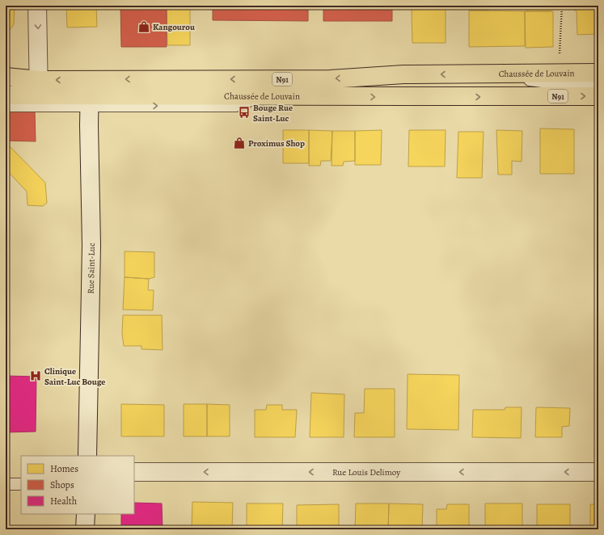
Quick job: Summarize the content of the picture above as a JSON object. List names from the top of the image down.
{
  "streets": {
    "main road": ["Chaussée de Louvain", "N91"],
    "street": ["Rue Saint-Luc", "Rue Louis Delimoy"]
  },
  "crossings": [
    ["Chaussée de Louvain", "Rue Saint-Luc"]
  ],
  "one_way": ["Rue Louis Delimoy"],
  "places": {
    "shop": ["Kangourou", "Proximus Shop"],
    "bus stop": ["Bouge Rue Saint-Luc"],
    "hospital": ["Clinique Saint-Luc Bouge"]
  },
  "legend": ["Homes", "Shops", "Health"]
}
